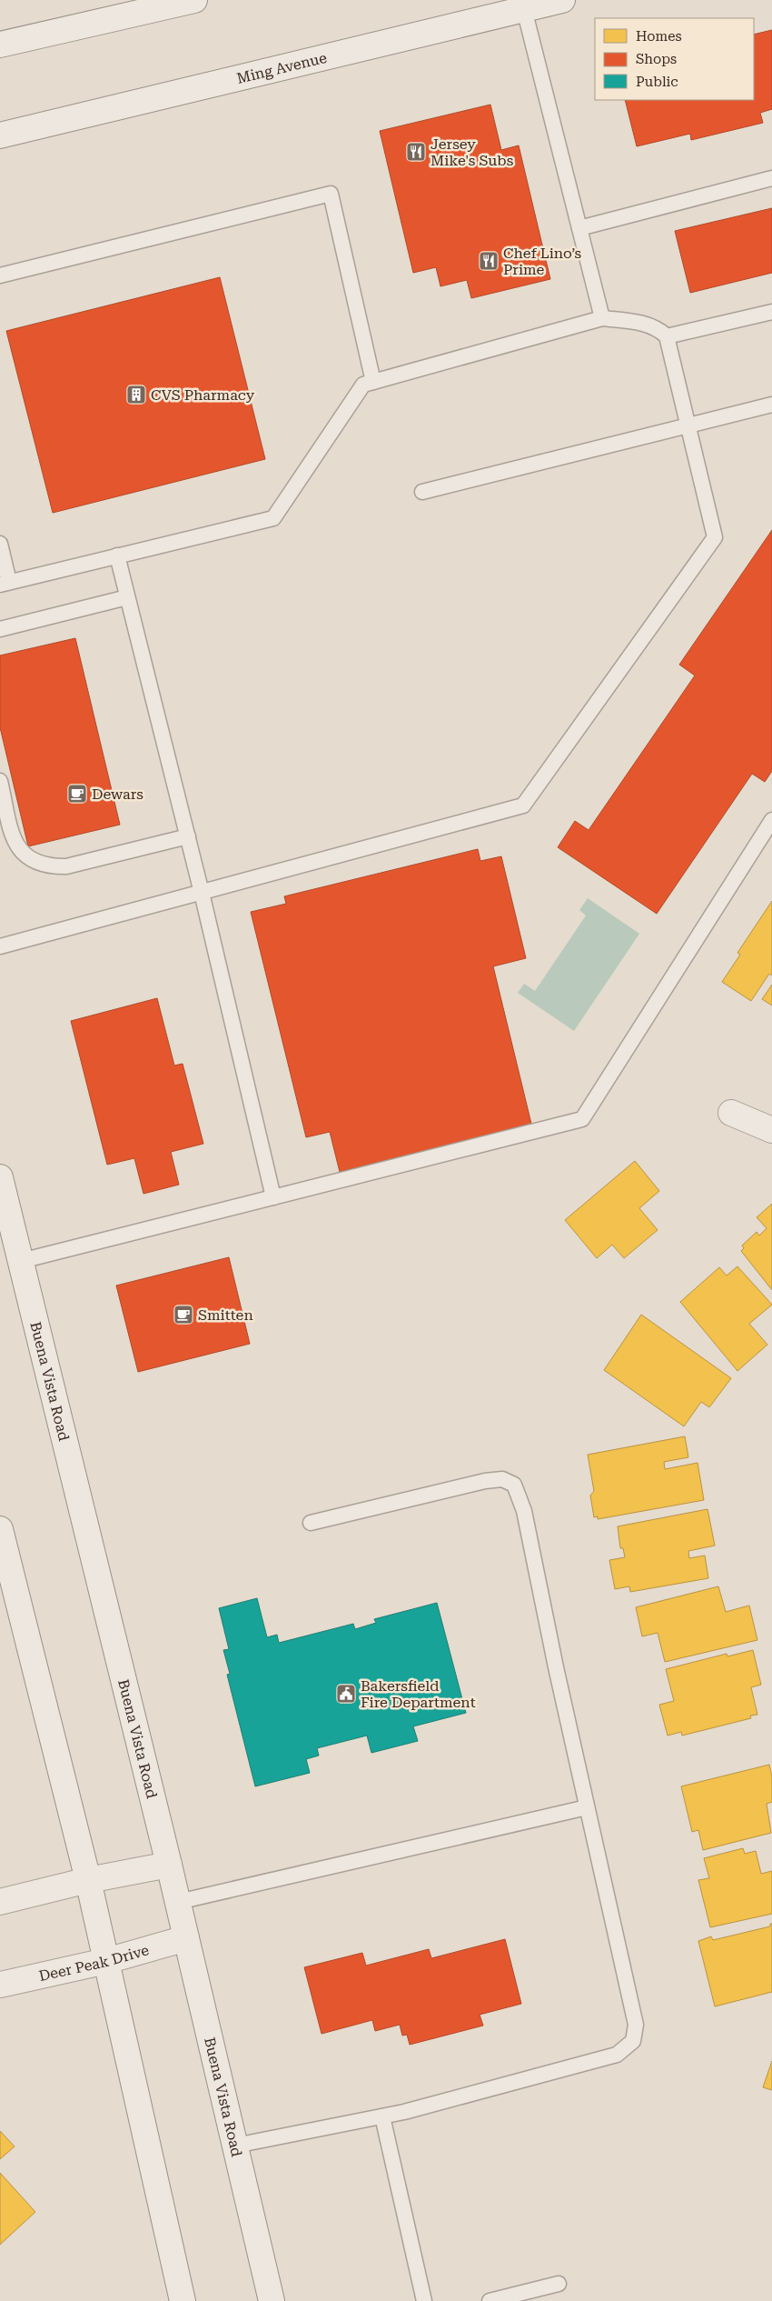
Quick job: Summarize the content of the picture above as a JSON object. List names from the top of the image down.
{
  "streets": {
    "main road": ["Ming Avenue", "Buena Vista Road", "Deer Peak Drive"]
  },
  "crossings": [
    ["Buena Vista Road", "Deer Peak Drive"]
  ],
  "places": {
    "restaurant": ["Jersey Mike's Subs", "Chef Lino’s Prime"],
    "building": ["CVS Pharmacy"],
    "cafe": ["Dewars", "Smitten"],
    "public building": ["Bakersfield Fire Department"]
  },
  "legend": ["Homes", "Shops", "Public"]
}
